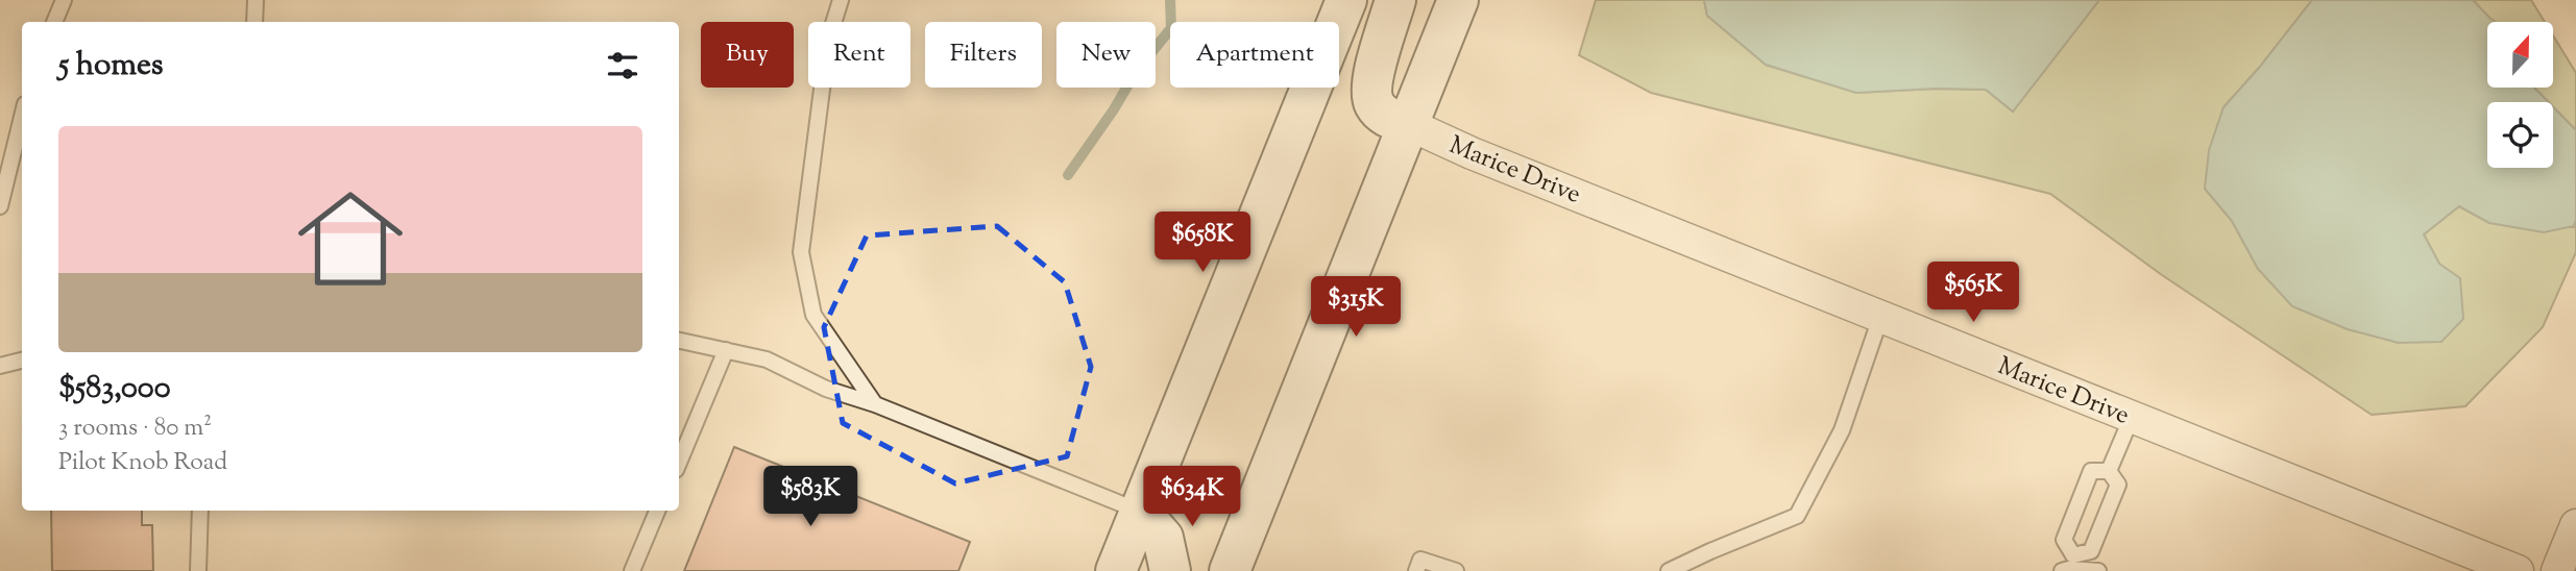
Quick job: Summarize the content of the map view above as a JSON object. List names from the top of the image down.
{
  "streets": {
    "street": ["Marice Drive"]
  },
  "north": "top",
  "page": {
    "chip": [
      "Buy",
      "Rent",
      "Filters",
      "New",
      "Apartment"
    ],
    "heading": "5 homes",
    "list": [
      {
        "name": "$583,000",
        "note": "3 rooms · 80 m² · Pilot Knob Road"
      }
    ],
    "price": [
      "$658K",
      "$565K",
      "$315K",
      "$583K",
      "$634K"
    ]
  }
}
